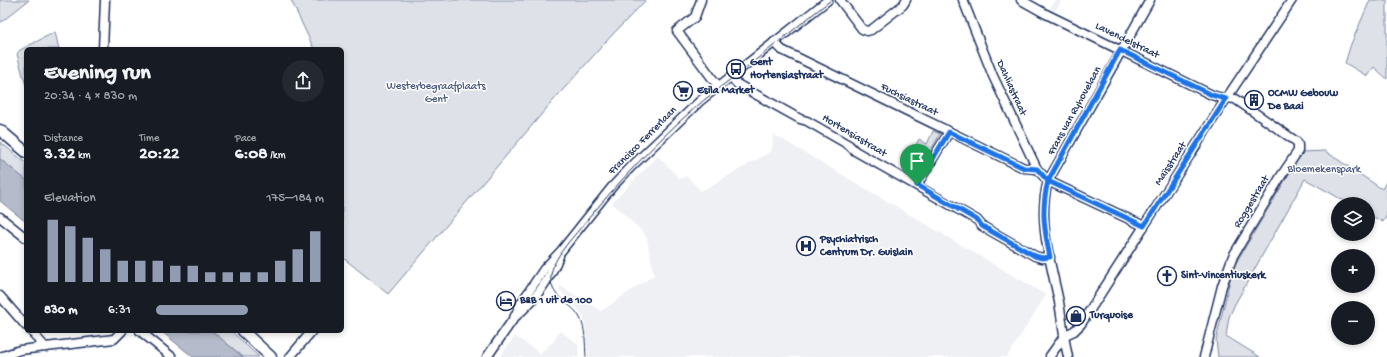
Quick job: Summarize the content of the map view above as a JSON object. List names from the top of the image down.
{
  "streets": {
    "street": [
      "Lavendelstraat",
      "Dahliastraat",
      "Fuchsiastraat",
      "Frans van Ryhovelaan",
      "Hortensiastraat",
      "Francisco Ferrerlaan",
      "Maïsstraat",
      "Roggestraat"
    ]
  },
  "crossings": [
    ["Lavendelstraat", "Frans van Ryhovelaan"],
    ["Lavendelstraat", "Maïsstraat"],
    ["Lavendelstraat", "Roggestraat"],
    ["Dahliastraat", "Fuchsiastraat"],
    ["Dahliastraat", "Frans van Ryhovelaan"],
    ["Fuchsiastraat", "Francisco Ferrerlaan"],
    ["Frans van Ryhovelaan", "Hortensiastraat"],
    ["Frans van Ryhovelaan", "Maïsstraat"],
    ["Hortensiastraat", "Francisco Ferrerlaan"],
    ["Maïsstraat", "Roggestraat"]
  ],
  "parks": ["Westerbegraafplaats Gent", "Bloemekenspark"],
  "places": {
    "bus stop": ["Gent Hortensiastraat"],
    "supermarket": ["Esila Market"],
    "building": ["OCMW Gebouw De Baai"],
    "hospital": ["Psychiatrisch Centrum Dr. Guislain"],
    "church": ["Sint-Vincentiuskerk"],
    "hotel": ["B&B 1 uit de 100"],
    "shop": ["Turquoise"]
  },
  "page": {
    "heading": ["Evening run", "20:34 · 4 × 830 m"],
    "stats": [
      ["Distance", "3.32 km"],
      ["Time", "20:22"],
      ["Pace", "6:08 /km"]
    ],
    "chart": ["Elevation", "175–184 m"],
    "map_buttons": ["+", "−"],
    "list": [
      {
        "name": "830 m",
        "note": "6:31"
      }
    ]
  }
}
